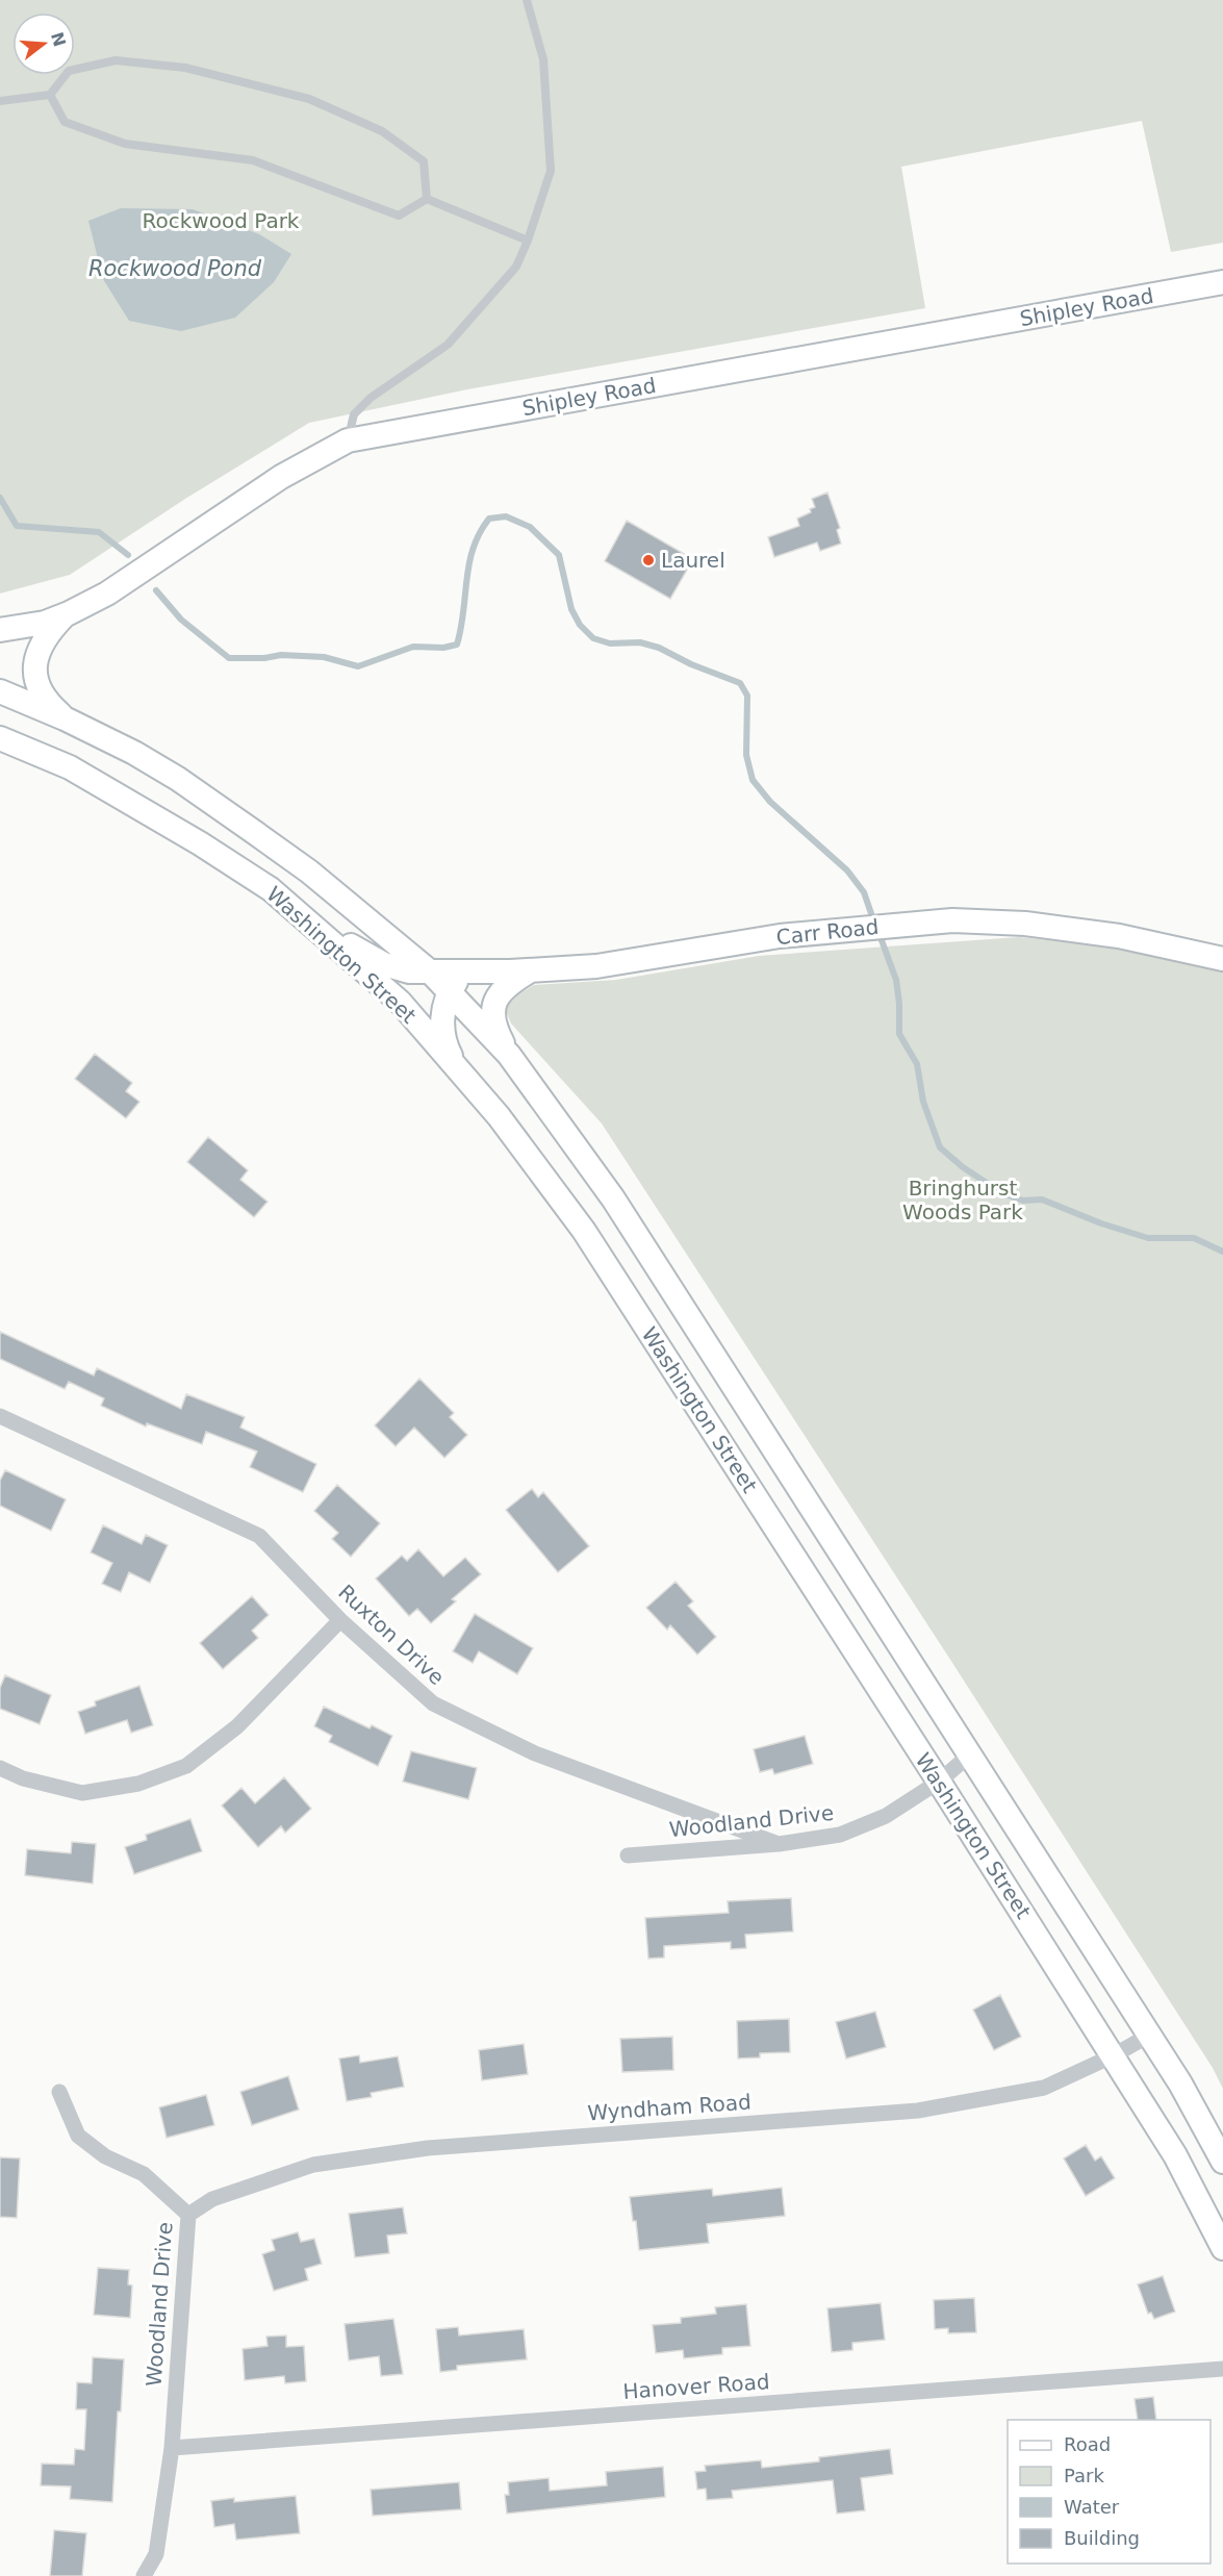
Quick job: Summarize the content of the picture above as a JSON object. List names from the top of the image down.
{
  "streets": {
    "main road": ["Shipley Road", "Carr Road", "Washington Street"],
    "street": [
      "Ruxton Drive",
      "Woodland Drive",
      "Wyndham Road",
      "Hanover Road"
    ]
  },
  "crossings": [
    ["Carr Road", "Washington Street"],
    ["Washington Street", "Woodland Drive"],
    ["Washington Street", "Wyndham Road"],
    ["Ruxton Drive", "Woodland Drive"],
    ["Woodland Drive", "Wyndham Road"],
    ["Woodland Drive", "Hanover Road"]
  ],
  "water": ["Rockwood Pond"],
  "parks": ["Rockwood Park", "Bringhurst Woods Park"],
  "places": ["Laurel"],
  "legend": [
    "Road",
    "Park",
    "Water",
    "Building"
  ],
  "north": "right"
}
